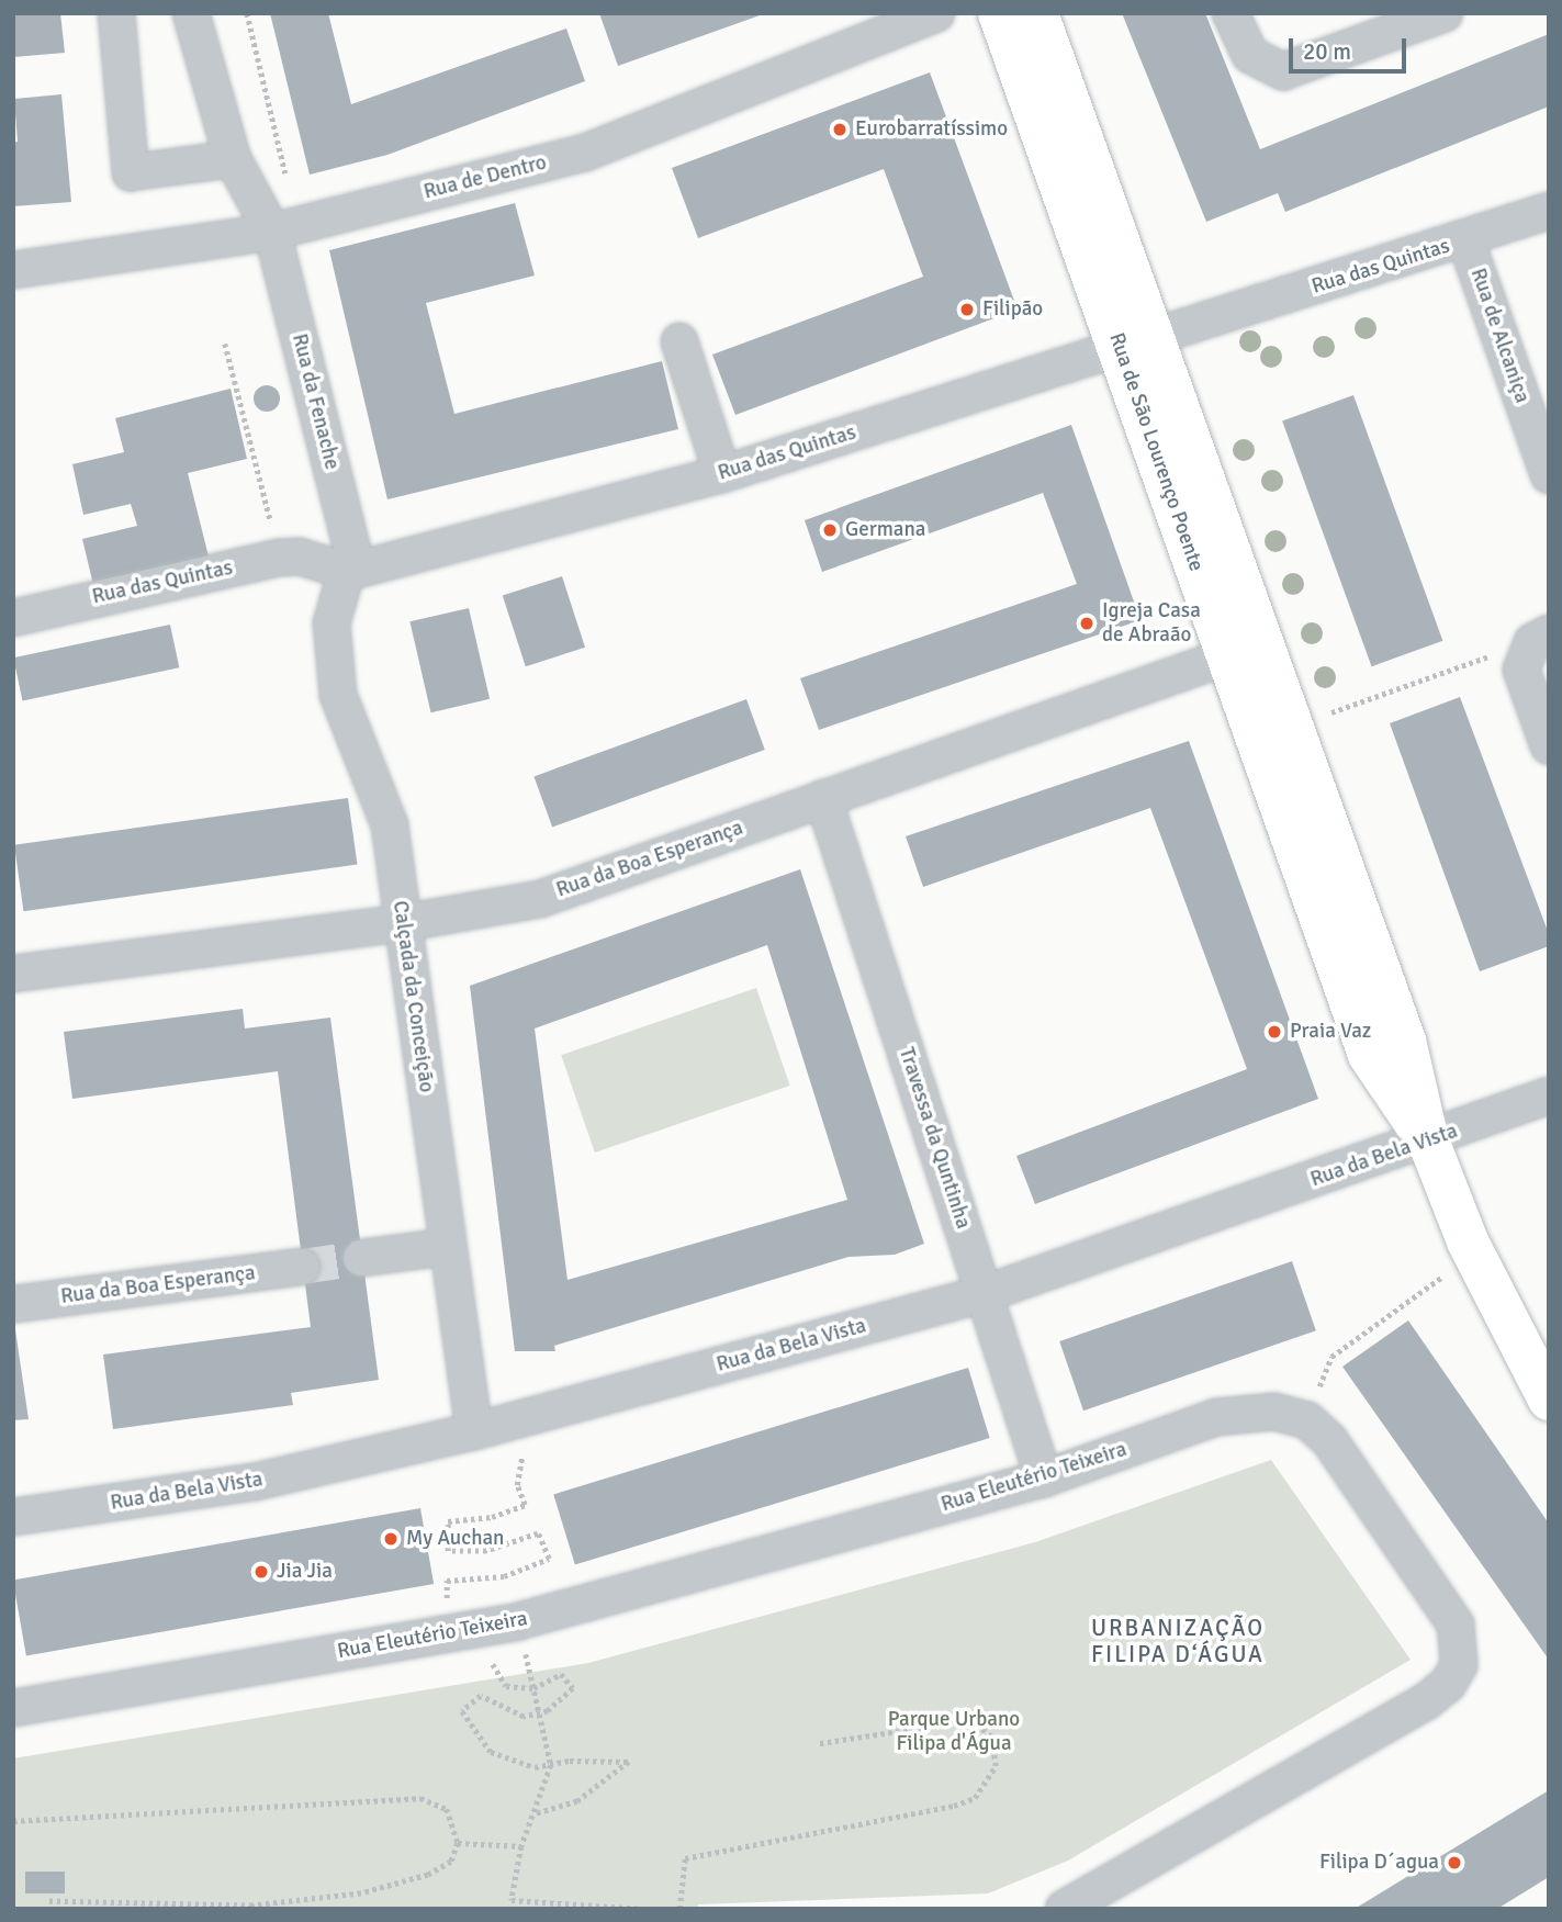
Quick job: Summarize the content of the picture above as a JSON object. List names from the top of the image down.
{
  "streets": {
    "street": [
      "Rua de Dentro",
      "Rua das Quintas",
      "Rua de Alcaniça",
      "Rua da Fenache",
      "Rua de São Lourenço Poente",
      "Rua da Boa Esperança",
      "Calçada da Conceição",
      "Travessa da Quntinha",
      "Rua da Bela Vista",
      "Rua Eleutério Teixeira"
    ]
  },
  "crossings": [
    ["Rua de Dentro", "Rua da Fenache"],
    ["Rua das Quintas", "Rua de Alcaniça"],
    ["Rua das Quintas", "Rua da Fenache"],
    ["Rua das Quintas", "Rua de São Lourenço Poente"],
    ["Rua das Quintas", "Calçada da Conceição"],
    ["Rua da Fenache", "Calçada da Conceição"],
    ["Rua de São Lourenço Poente", "Rua da Boa Esperança"],
    ["Rua de São Lourenço Poente", "Rua da Bela Vista"],
    ["Rua da Boa Esperança", "Calçada da Conceição"],
    ["Rua da Boa Esperança", "Travessa da Quntinha"],
    ["Calçada da Conceição", "Rua da Bela Vista"],
    ["Travessa da Quntinha", "Rua da Bela Vista"],
    ["Travessa da Quntinha", "Rua Eleutério Teixeira"]
  ],
  "districts": ["URBANIZAÇÃO FILIPA D‘ÁGUA"],
  "parks": ["Parque Urbano Filipa d'Água"],
  "places": [
    "Eurobarratíssimo",
    "Filipão",
    "Germana",
    "Igreja Casa de Abraão",
    "Praia Vaz",
    "My Auchan",
    "Jia Jia",
    "Filipa D´agua"
  ],
  "scale_bar": "20 m"
}
